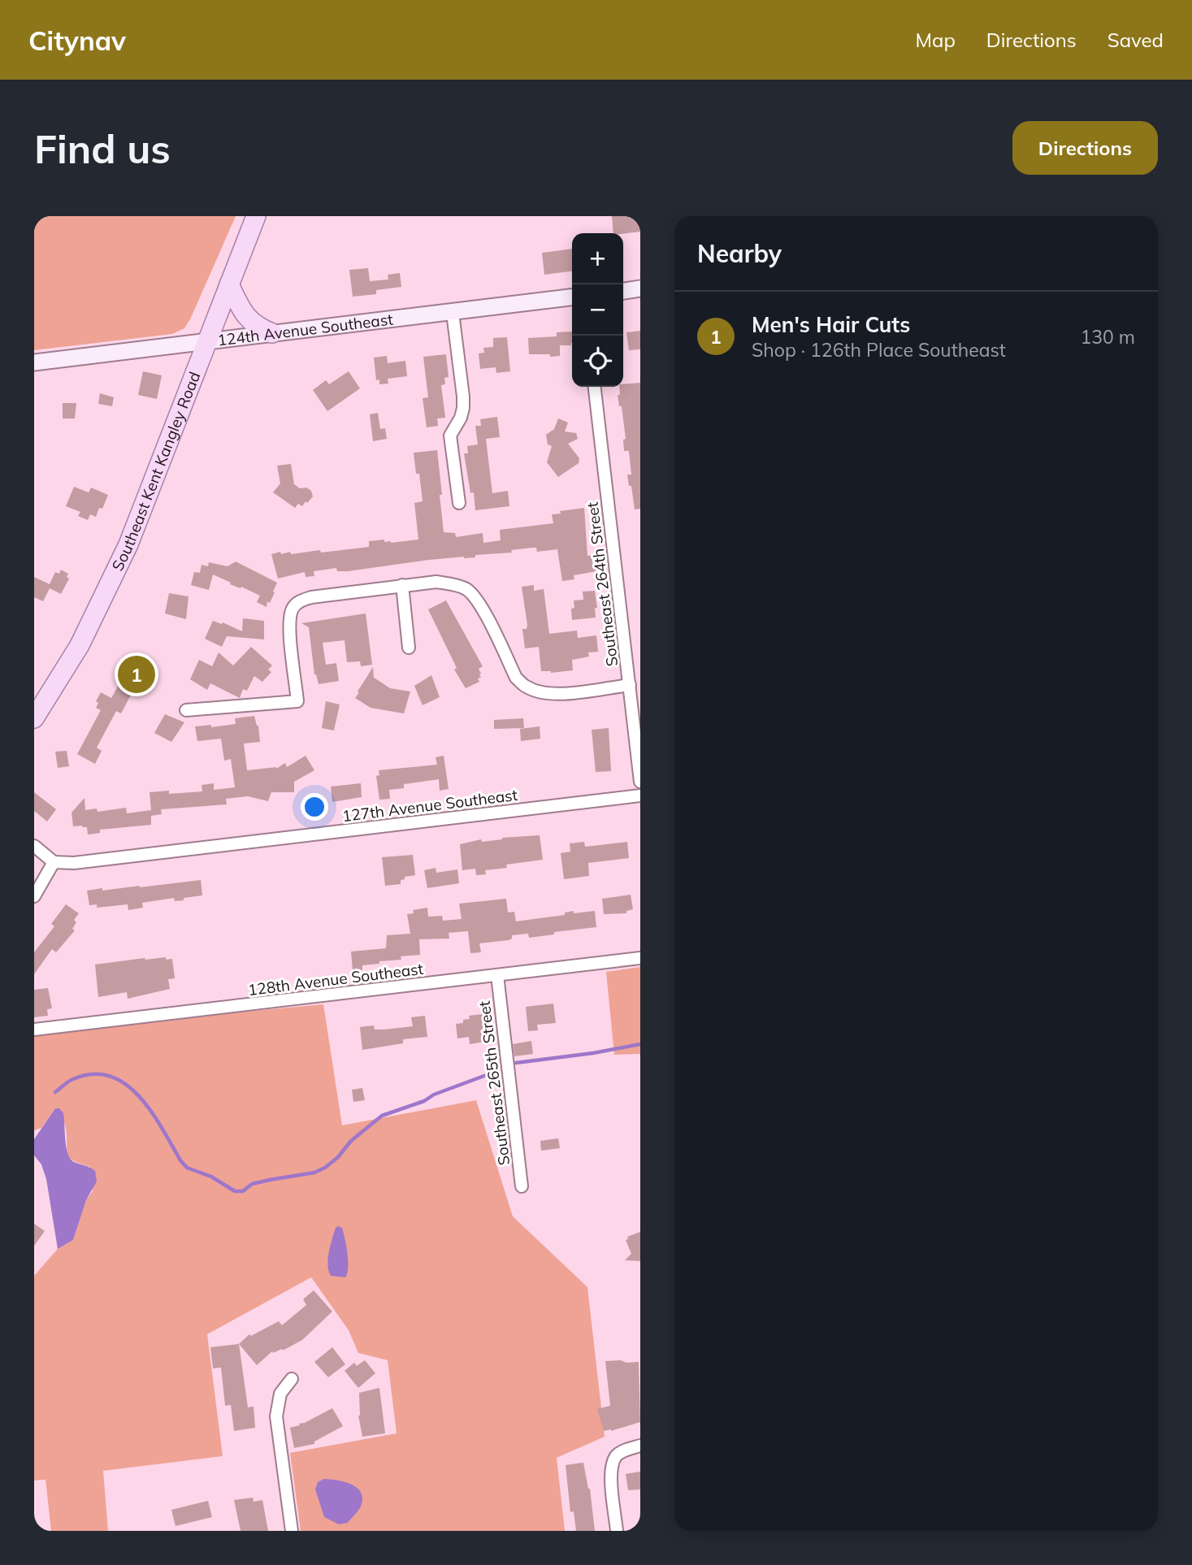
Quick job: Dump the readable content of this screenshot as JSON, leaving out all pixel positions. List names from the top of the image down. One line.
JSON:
{"streets":{"main road":["Southeast Kent Kangley Road"],"street":["124th Avenue Southeast","Southeast 264th Street","127th Avenue Southeast","128th Avenue Southeast","Southeast 265th Street"]},"crossings":[["124th Avenue Southeast","Southeast Kent Kangley Road"],["128th Avenue Southeast","Southeast 265th Street"]],"page":{"header":"Citynav","nav":["Map","Directions","Saved"],"buttons":"Directions","title":"Find us","heading":"Nearby","map_buttons":["+","−"],"list":[{"mark":"1","name":"Men's Hair Cuts","note":"Shop · 126th Place Southeast","value":"130 m"}],"pins":"1"}}
